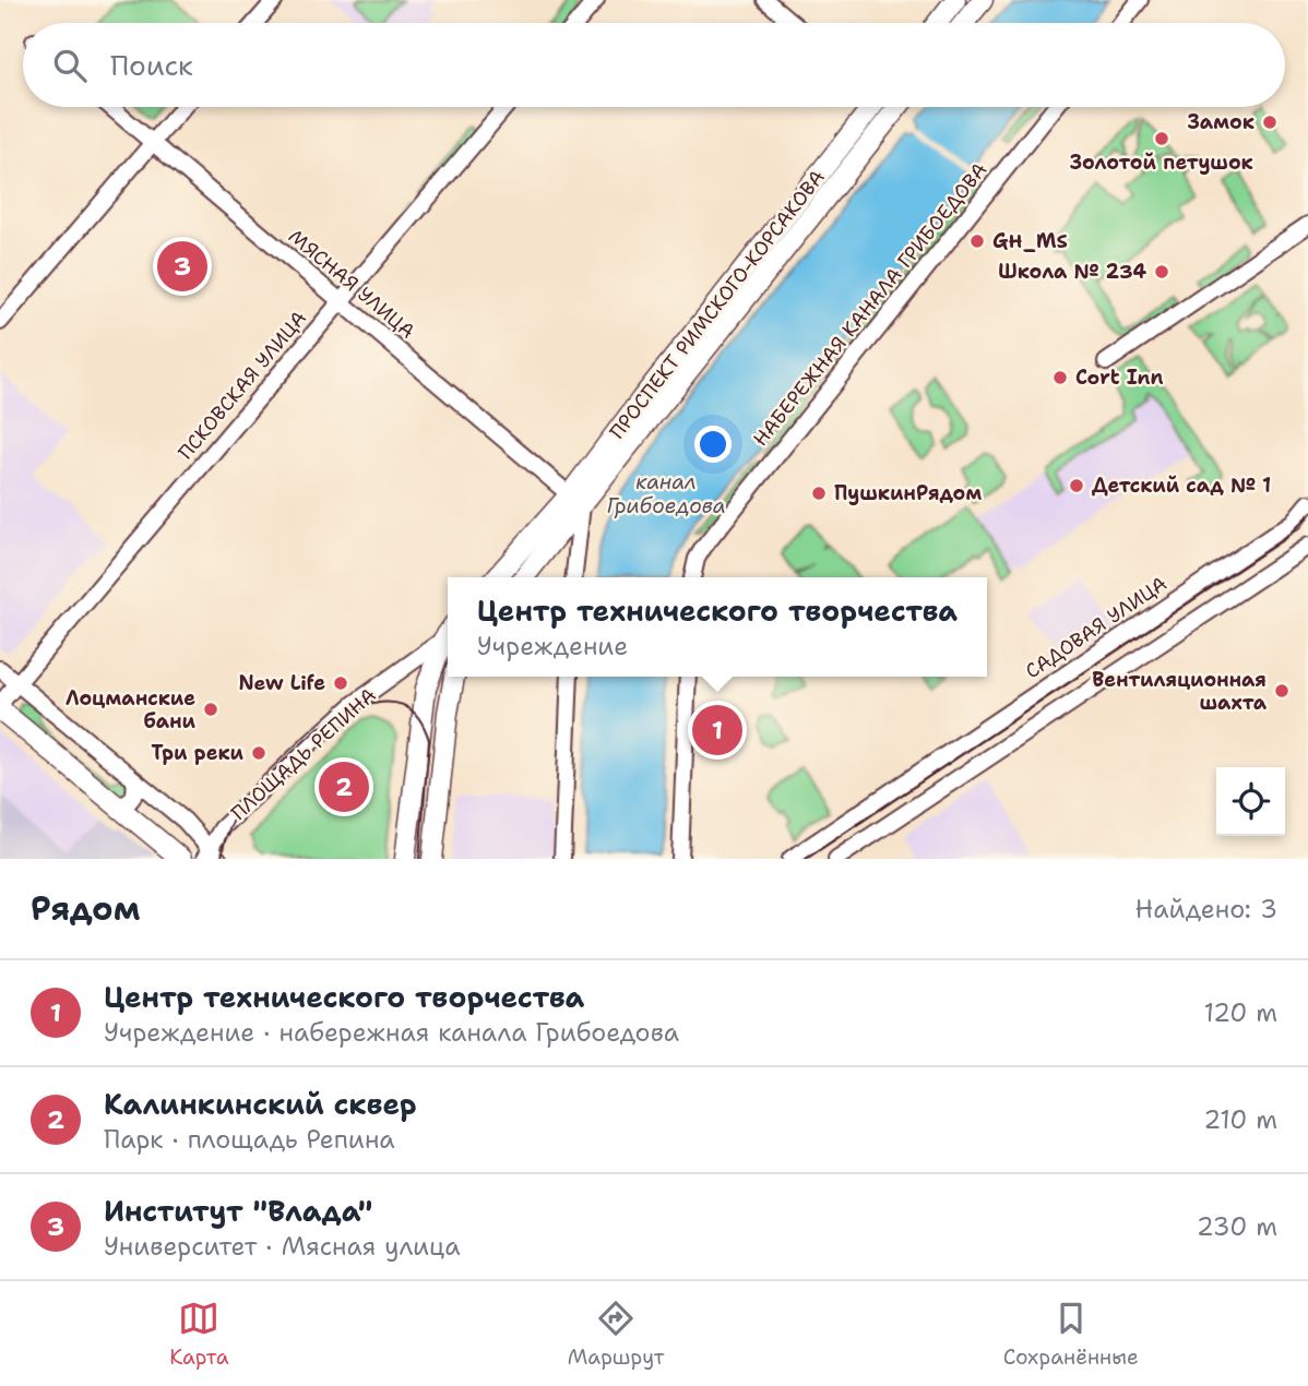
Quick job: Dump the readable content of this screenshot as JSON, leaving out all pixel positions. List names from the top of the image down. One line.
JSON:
{"streets":{"main road":["ПРОСПЕКТ РИМСКОГО-КОРСАКОВА","ПЛОЩАДЬ РЕПИНА"],"street":["МЯСНАЯ УЛИЦА","НАБЕРЕЖНАЯ КАНАЛА ГРИБОЕДОВА","ПСКОВСКАЯ УЛИЦА","САДОВАЯ УЛИЦА"]},"crossings":[["МЯСНАЯ УЛИЦА","ПРОСПЕКТ РИМСКОГО-КОРСАКОВА"],["МЯСНАЯ УЛИЦА","ПСКОВСКАЯ УЛИЦА"]],"water":["канал Грибоедова"],"places":["Замок","Золотой петушок","GH_MS","Школа № 234","Cort Inn","Детский сад № 1","ПушкинРядом","New Life","Вентиляционная шахта","Лоцманские бани","Три реки"],"page":{"search":"Поиск","pins":["3","1","2"],"popup":["Центр технического творчества","Учреждение"],"heading":["Рядом","Найдено: 3"],"list":[{"mark":"1","name":"Центр технического творчества","note":"Учреждение · набережная канала Грибоедова","value":"120 m"},{"mark":"2","name":"Калинкинский сквер","note":"Парк · площадь Репина","value":"210 m"},{"mark":"3","name":"Институт \"Влада\"","note":"Университет · Мясная улица","value":"230 m"}],"nav":["Карта","Маршрут","Сохранённые"]}}
